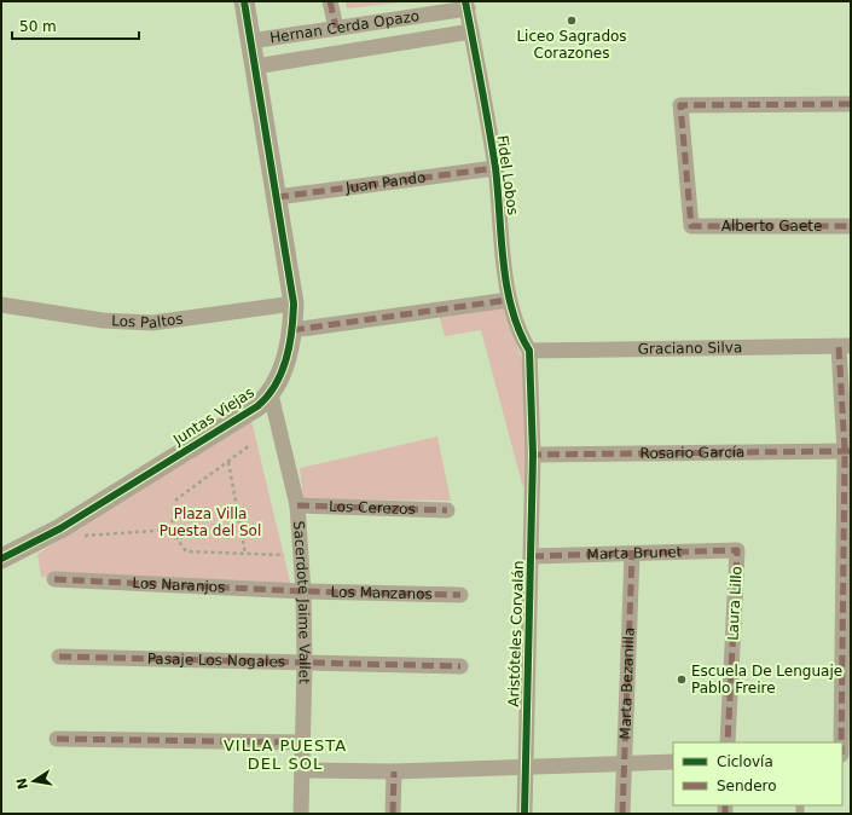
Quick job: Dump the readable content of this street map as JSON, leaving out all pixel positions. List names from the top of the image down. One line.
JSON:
{"streets":{"street":["Hernan Cerda Opazo","Fidel Lobos","Juan Pando","Alberto Gaete","Los Paltos","Graciano Silva","Juntas Viejas","Rosario García","Los Cerezos","Marta Brunet","Los Naranjos","Los Manzanos","Sacerdote Jaime Vallet","Laura Lillo","Aristóteles Corvalán","Pasaje Los Nogales","Marta Bezanilla"]},"crossings":[["Hernan Cerda Opazo","Fidel Lobos"],["Hernan Cerda Opazo","Juntas Viejas"],["Fidel Lobos","Juan Pando"],["Fidel Lobos","Graciano Silva"],["Fidel Lobos","Aristóteles Corvalán"],["Juan Pando","Juntas Viejas"],["Los Paltos","Juntas Viejas"],["Graciano Silva","Aristóteles Corvalán"],["Juntas Viejas","Sacerdote Jaime Vallet"],["Rosario García","Aristóteles Corvalán"],["Los Cerezos","Sacerdote Jaime Vallet"],["Marta Brunet","Laura Lillo"],["Marta Brunet","Aristóteles Corvalán"],["Marta Brunet","Marta Bezanilla"],["Los Naranjos","Los Manzanos"],["Los Naranjos","Sacerdote Jaime Vallet"],["Los Manzanos","Sacerdote Jaime Vallet"],["Sacerdote Jaime Vallet","Pasaje Los Nogales"]],"districts":["VILLA PUESTA DEL SOL"],"parks":["Plaza Villa Puesta del Sol"],"places":["Liceo Sagrados Corazones","Escuela De Lenguaje Pablo Freire"],"legend":["Ciclovía","Sendero"],"scale_bar":"50 m","north":"left"}
